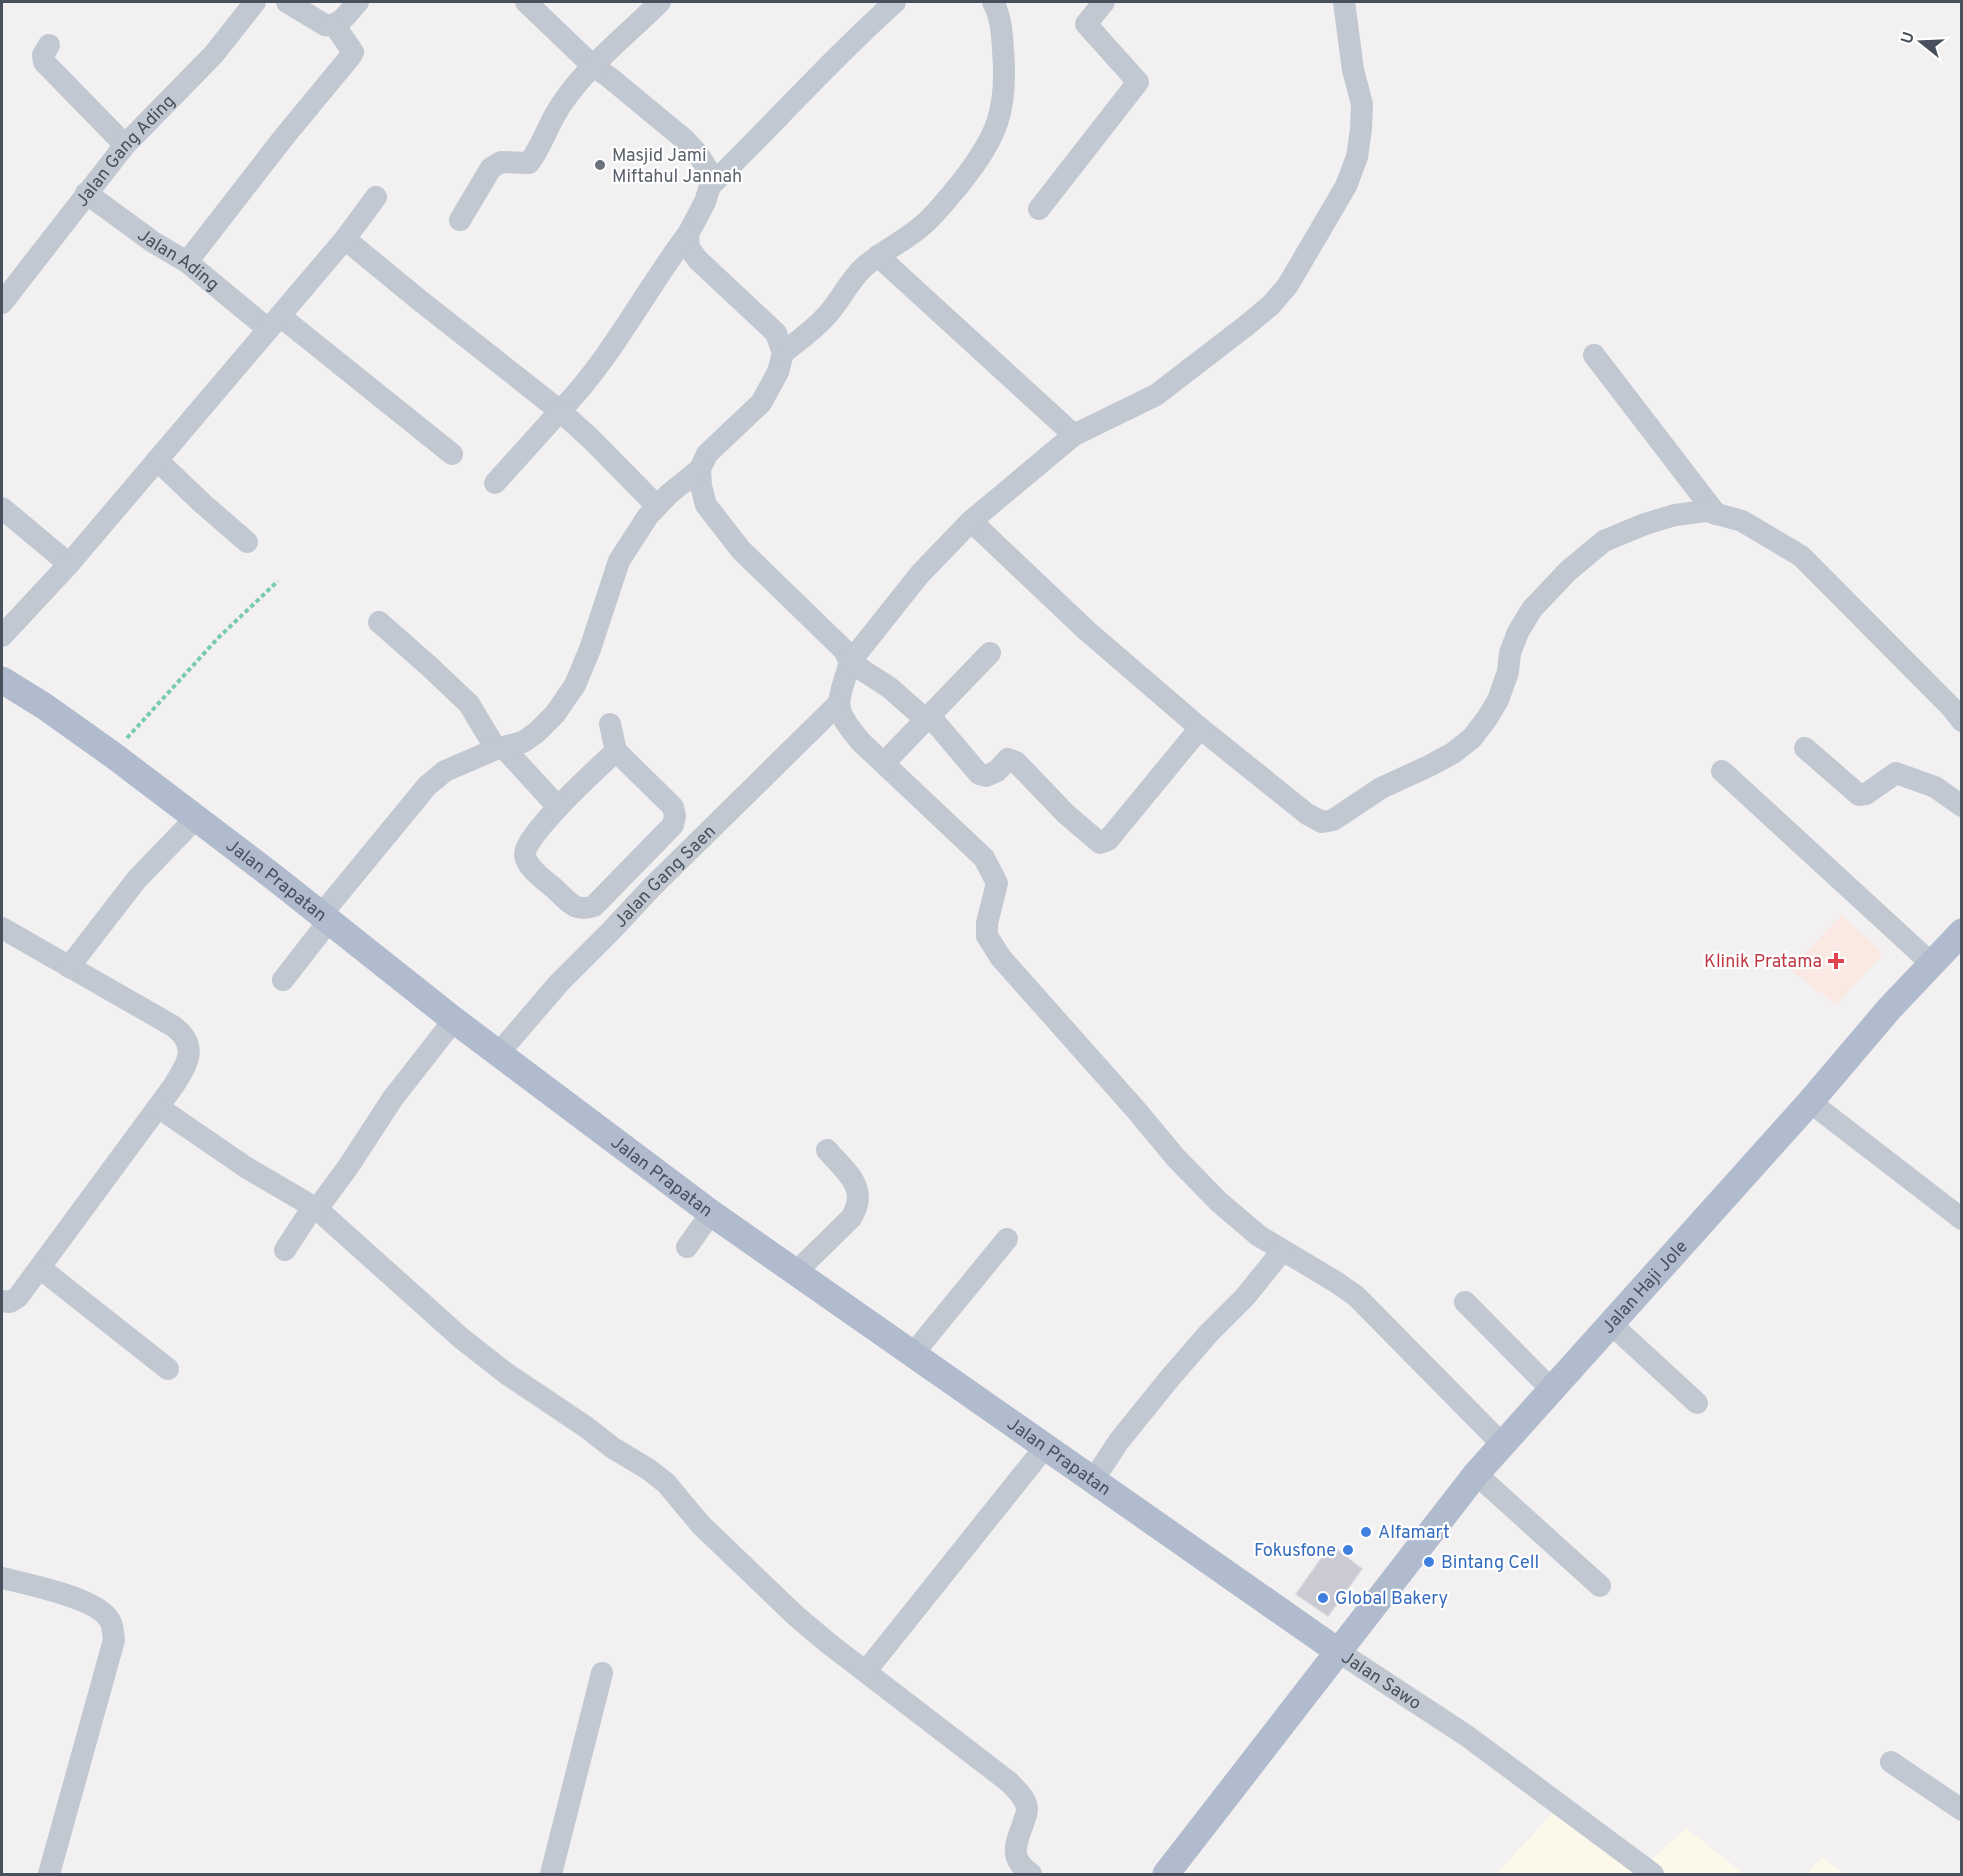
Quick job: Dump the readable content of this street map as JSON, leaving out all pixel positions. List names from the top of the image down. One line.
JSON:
{"streets":{"main road":["Jalan Prapatan","Jalan Haji Jole","Jalan Sawo"],"street":["Jalan Gang Ading","Jalan Ading","Jalan Gang Saen"]},"crossings":[["Jalan Gang Ading","Jalan Ading"],["Jalan Gang Saen","Jalan Prapatan"],["Jalan Prapatan","Jalan Haji Jole"],["Jalan Prapatan","Jalan Sawo"],["Jalan Haji Jole","Jalan Sawo"]],"places":{"other":["Masjid Jami Miftahul Jannah","Alfamart","Fokusfone","Bintang Cell","Global Bakery"],"health":["Klinik Pratama"]},"north":"left"}
